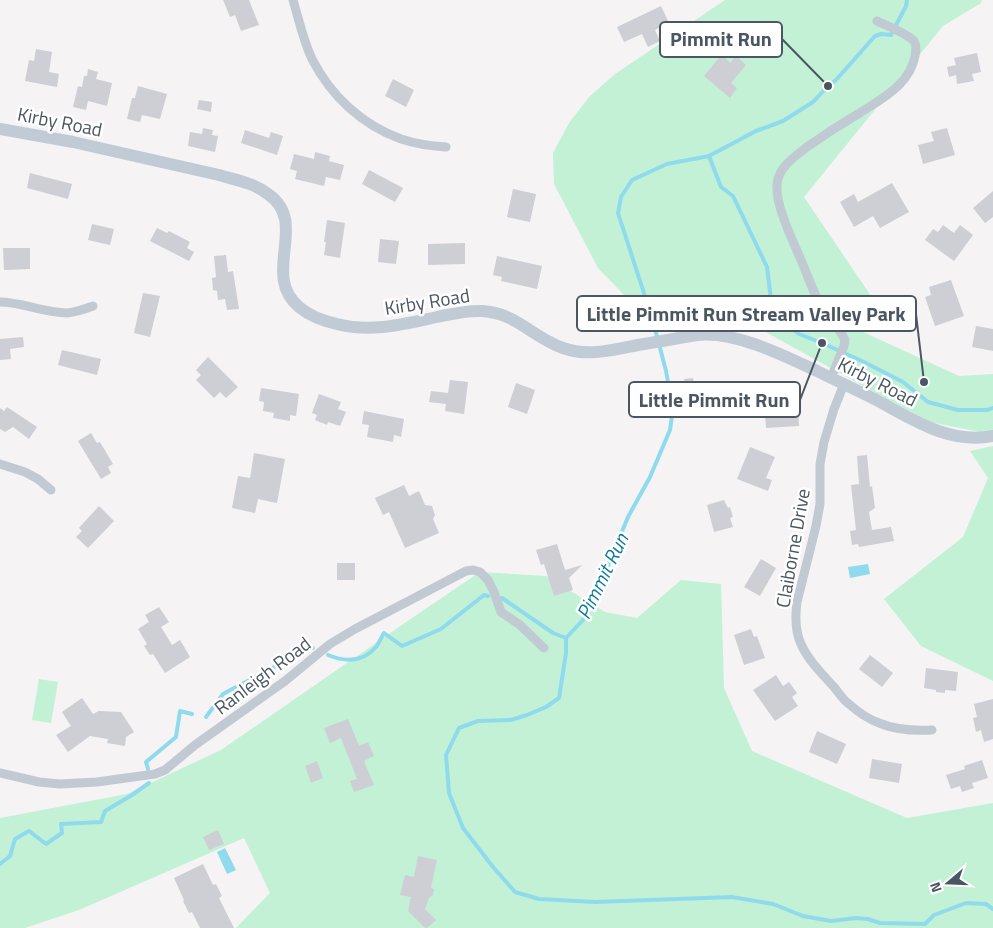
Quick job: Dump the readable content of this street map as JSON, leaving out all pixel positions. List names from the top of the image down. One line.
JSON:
{"streets":{"main road":["Kirby Road"],"street":["Claiborne Drive","Ranleigh Road"]},"crossings":[["Kirby Road","Claiborne Drive"]],"water":["Pimmit Run"],"places":["Pimmit Run","Little Pimmit Run","Little Pimmit Run Stream Valley Park"],"north":"left"}
